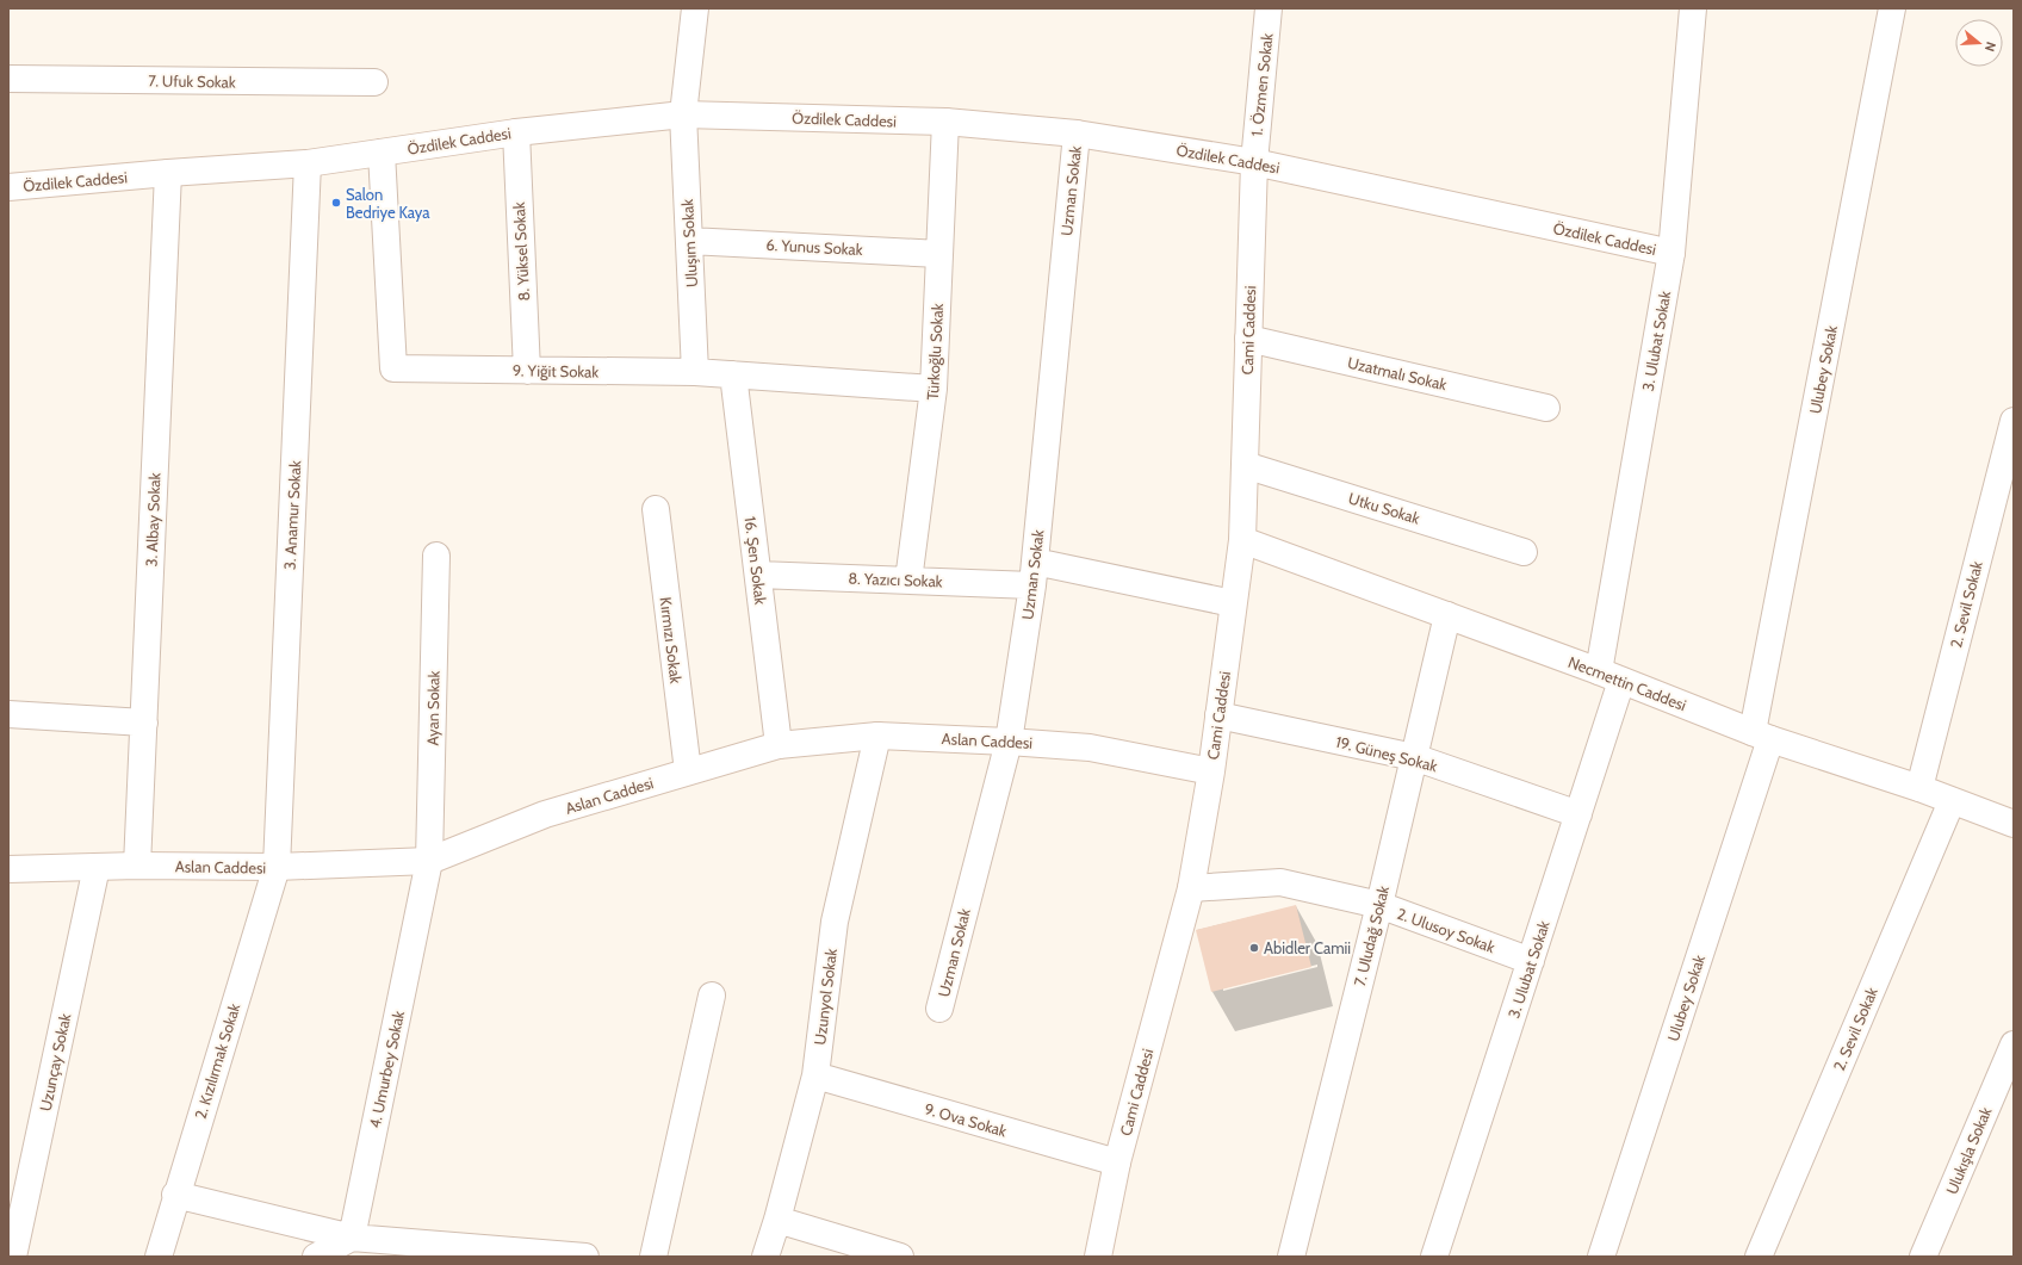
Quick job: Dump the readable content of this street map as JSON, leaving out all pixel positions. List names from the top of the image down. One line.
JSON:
{"streets":{"street":["7. Ufuk Sokak","1. Özmen Sokak","Özdilek Caddesi","Uzman Sokak","Uluşım Sokak","6. Yunus Sokak","8. Yüksel Sokak","Cami Caddesi","3. Ulubat Sokak","Türkoğlu Sokak","Ulubey Sokak","9. Yiğit Sokak","Uzatmalı Sokak","Utku Sokak","3. Anamur Sokak","3. Albay Sokak","16. Şen Sokak","8. Yazıcı Sokak","2. Sevil Sokak","Kırmızı Sokak","Necmettin Caddesi","Ayan Sokak","Aslan Caddesi","19. Güneş Sokak","2. Ulusoy Sokak","7. Uludağ Sokak","Uzunyol Sokak","2. Kızılırmak Sokak","Uzunçay Sokak","4. Umurbey Sokak","9. Ova Sokak","Ulukışla Sokak"]},"crossings":[["1. Özmen Sokak","Özdilek Caddesi"],["1. Özmen Sokak","Cami Caddesi"],["Özdilek Caddesi","Uzman Sokak"],["Özdilek Caddesi","Uluşım Sokak"],["Özdilek Caddesi","8. Yüksel Sokak"],["Özdilek Caddesi","Cami Caddesi"],["Özdilek Caddesi","3. Ulubat Sokak"],["Özdilek Caddesi","Türkoğlu Sokak"],["Özdilek Caddesi","9. Yiğit Sokak"],["Özdilek Caddesi","3. Anamur Sokak"],["Özdilek Caddesi","3. Albay Sokak"],["Uzman Sokak","8. Yazıcı Sokak"],["Uzman Sokak","Aslan Caddesi"],["Uluşım Sokak","6. Yunus Sokak"],["Uluşım Sokak","9. Yiğit Sokak"],["6. Yunus Sokak","Türkoğlu Sokak"],["8. Yüksel Sokak","9. Yiğit Sokak"],["Cami Caddesi","Uzatmalı Sokak"],["Cami Caddesi","Utku Sokak"],["Cami Caddesi","8. Yazıcı Sokak"],["Cami Caddesi","Necmettin Caddesi"],["Cami Caddesi","Aslan Caddesi"],["Cami Caddesi","19. Güneş Sokak"],["Cami Caddesi","2. Ulusoy Sokak"],["Cami Caddesi","9. Ova Sokak"],["3. Ulubat Sokak","Necmettin Caddesi"],["3. Ulubat Sokak","19. Güneş Sokak"],["3. Ulubat Sokak","2. Ulusoy Sokak"],["Türkoğlu Sokak","9. Yiğit Sokak"],["Türkoğlu Sokak","8. Yazıcı Sokak"],["Ulubey Sokak","Necmettin Caddesi"],["9. Yiğit Sokak","16. Şen Sokak"],["3. Anamur Sokak","Aslan Caddesi"],["3. Anamur Sokak","2. Kızılırmak Sokak"],["3. Albay Sokak","Aslan Caddesi"],["16. Şen Sokak","8. Yazıcı Sokak"],["16. Şen Sokak","Aslan Caddesi"],["2. Sevil Sokak","Necmettin Caddesi"],["Kırmızı Sokak","Aslan Caddesi"],["Necmettin Caddesi","7. Uludağ Sokak"],["Ayan Sokak","Aslan Caddesi"],["Ayan Sokak","4. Umurbey Sokak"],["Aslan Caddesi","Uzunyol Sokak"],["Aslan Caddesi","2. Kızılırmak Sokak"],["Aslan Caddesi","Uzunçay Sokak"],["Aslan Caddesi","4. Umurbey Sokak"],["19. Güneş Sokak","7. Uludağ Sokak"],["2. Ulusoy Sokak","7. Uludağ Sokak"],["Uzunyol Sokak","9. Ova Sokak"]],"places":["Salon Bedriye Kaya","Abidler Camii"],"north":"right"}
